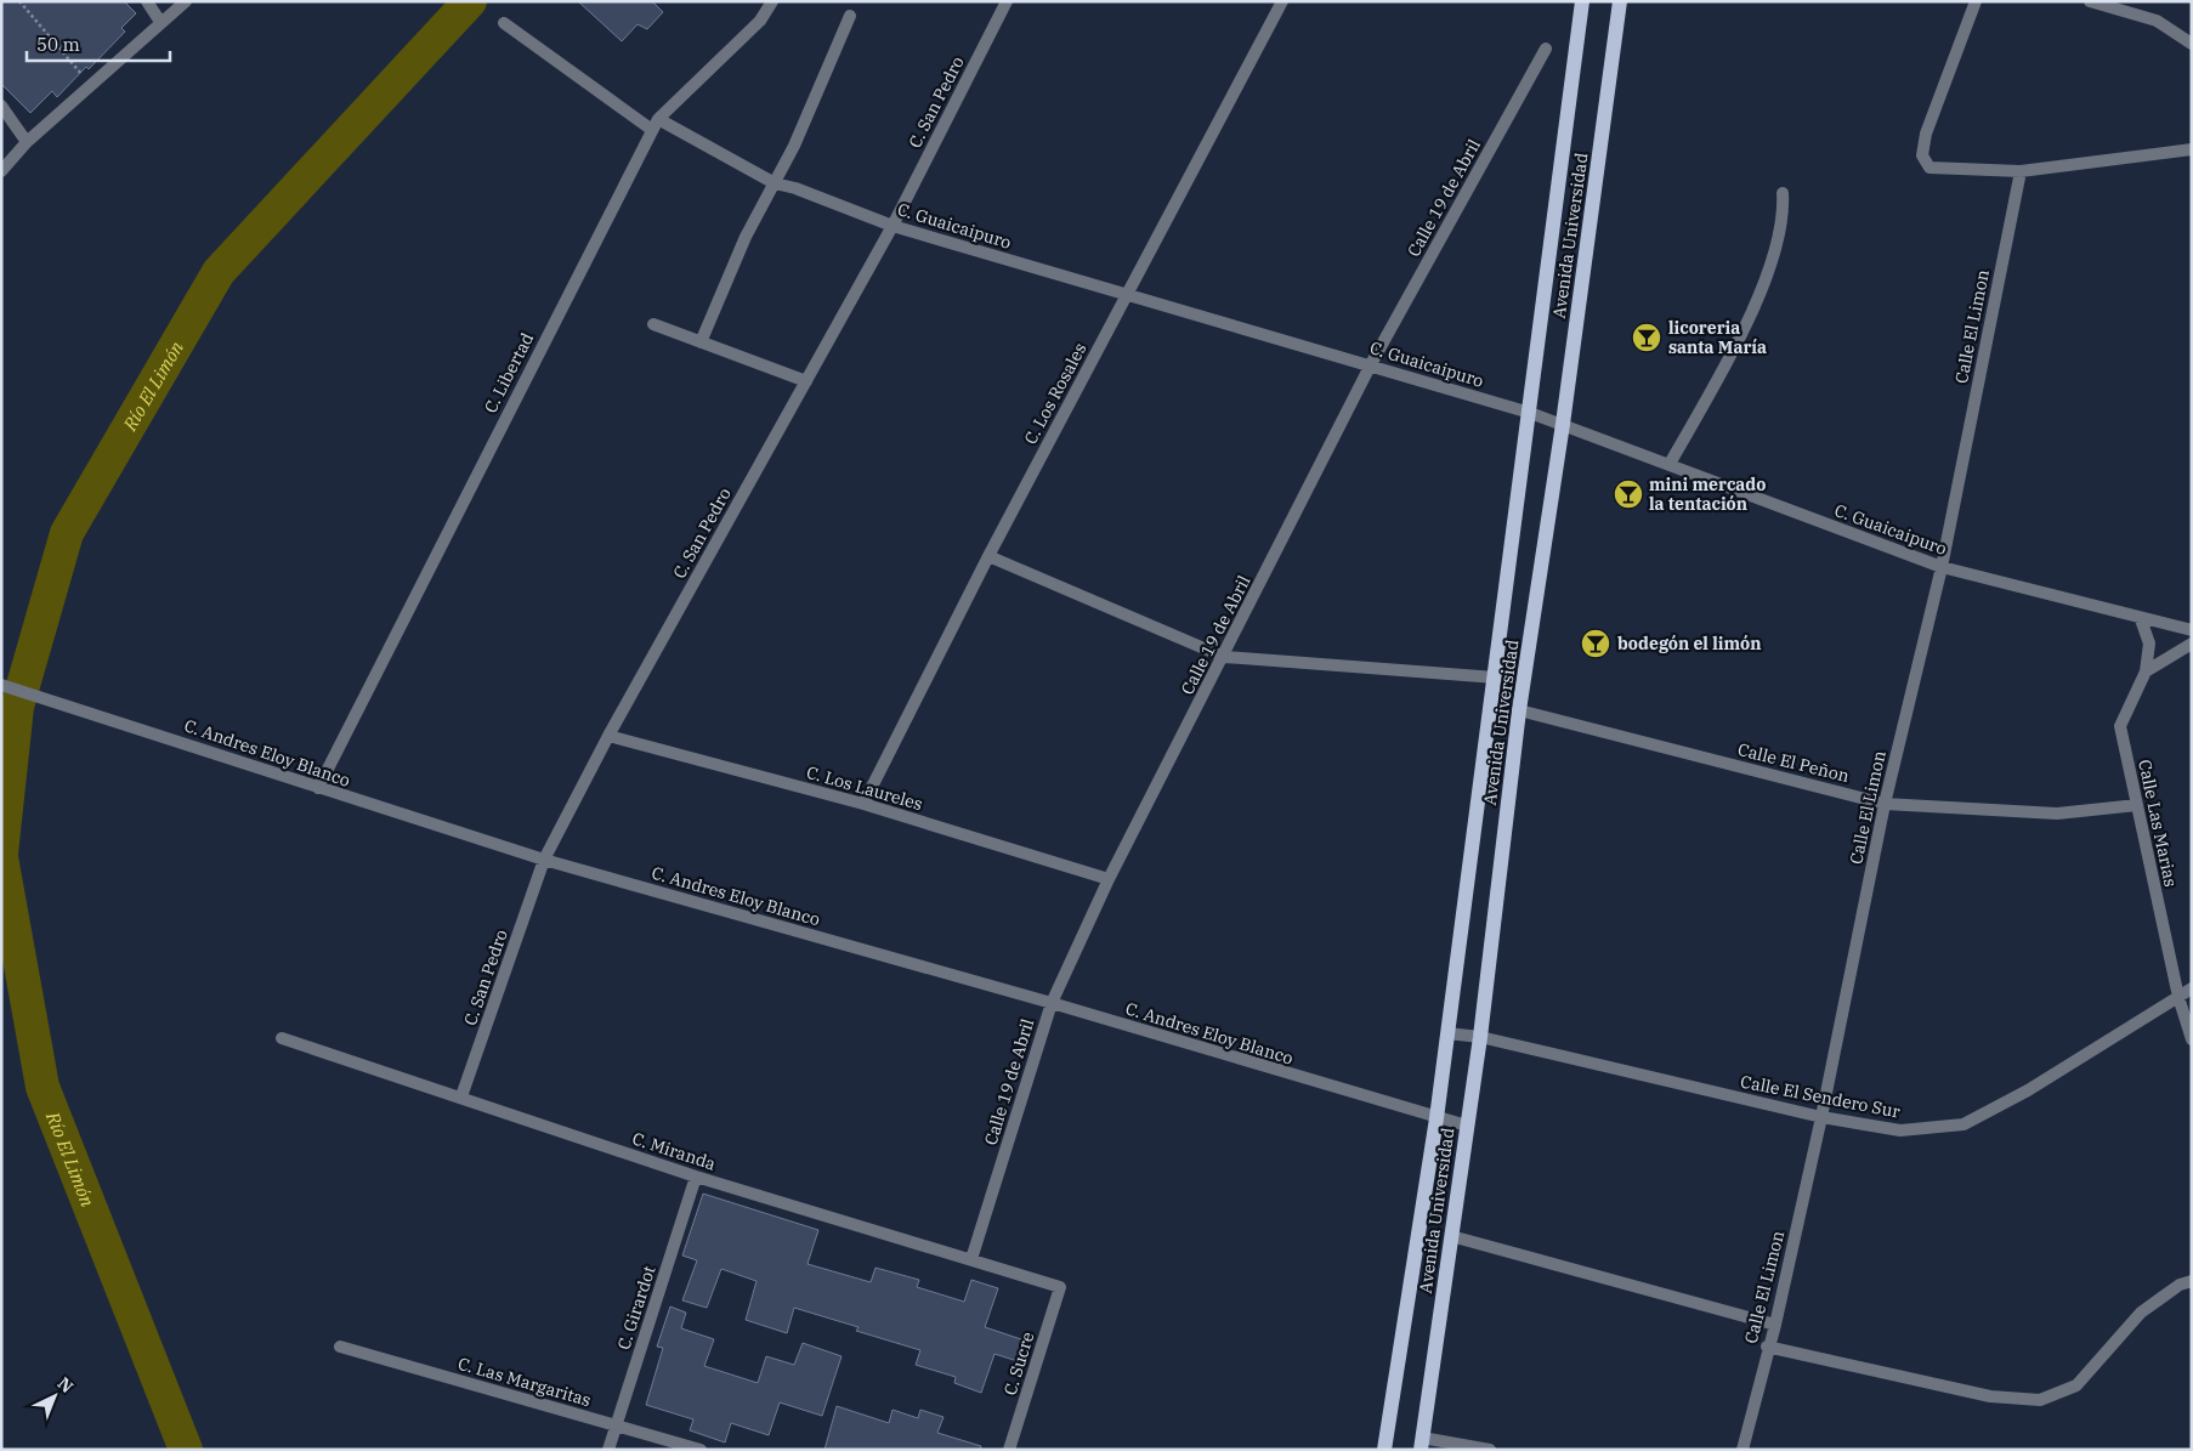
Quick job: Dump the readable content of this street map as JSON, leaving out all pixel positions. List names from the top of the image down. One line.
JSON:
{"streets":{"main road":["Avenida Universidad"],"street":["C. San Pedro","Calle 19 de Abril","C. Guaicaipuro","Calle El Limon","C. Libertad","C. Los Rosales","C. Andres Eloy Blanco","Calle El Peñon","C. Los Laureles","Calle Las Marias","Calle El Sendero Sur","C. Miranda","C. Girardot","C. Sucre","C. Las Margaritas"]},"crossings":[["C. San Pedro","C. Guaicaipuro"],["C. San Pedro","C. Andres Eloy Blanco"],["C. San Pedro","C. Los Laureles"],["C. San Pedro","C. Miranda"],["Calle 19 de Abril","C. Guaicaipuro"],["Calle 19 de Abril","C. Andres Eloy Blanco"],["Calle 19 de Abril","C. Los Laureles"],["Calle 19 de Abril","C. Miranda"],["C. Guaicaipuro","Avenida Universidad"],["C. Guaicaipuro","Calle El Limon"],["C. Guaicaipuro","C. Libertad"],["C. Guaicaipuro","C. Los Rosales"],["Avenida Universidad","C. Andres Eloy Blanco"],["Avenida Universidad","Calle El Peñon"],["Avenida Universidad","Calle El Sendero Sur"],["Calle El Limon","Calle El Peñon"],["Calle El Limon","Calle El Sendero Sur"],["C. Libertad","C. Andres Eloy Blanco"],["C. Los Rosales","C. Los Laureles"],["Calle El Peñon","Calle Las Marias"],["Calle Las Marias","Calle El Sendero Sur"],["C. Miranda","C. Girardot"],["C. Miranda","C. Sucre"],["C. Girardot","C. Las Margaritas"]],"water":["Río El Limón"],"places":{"bar":["licoreria santa María","mini mercado la tentación","bodegón el limón"]},"scale_bar":"50 m","north":"top right"}
